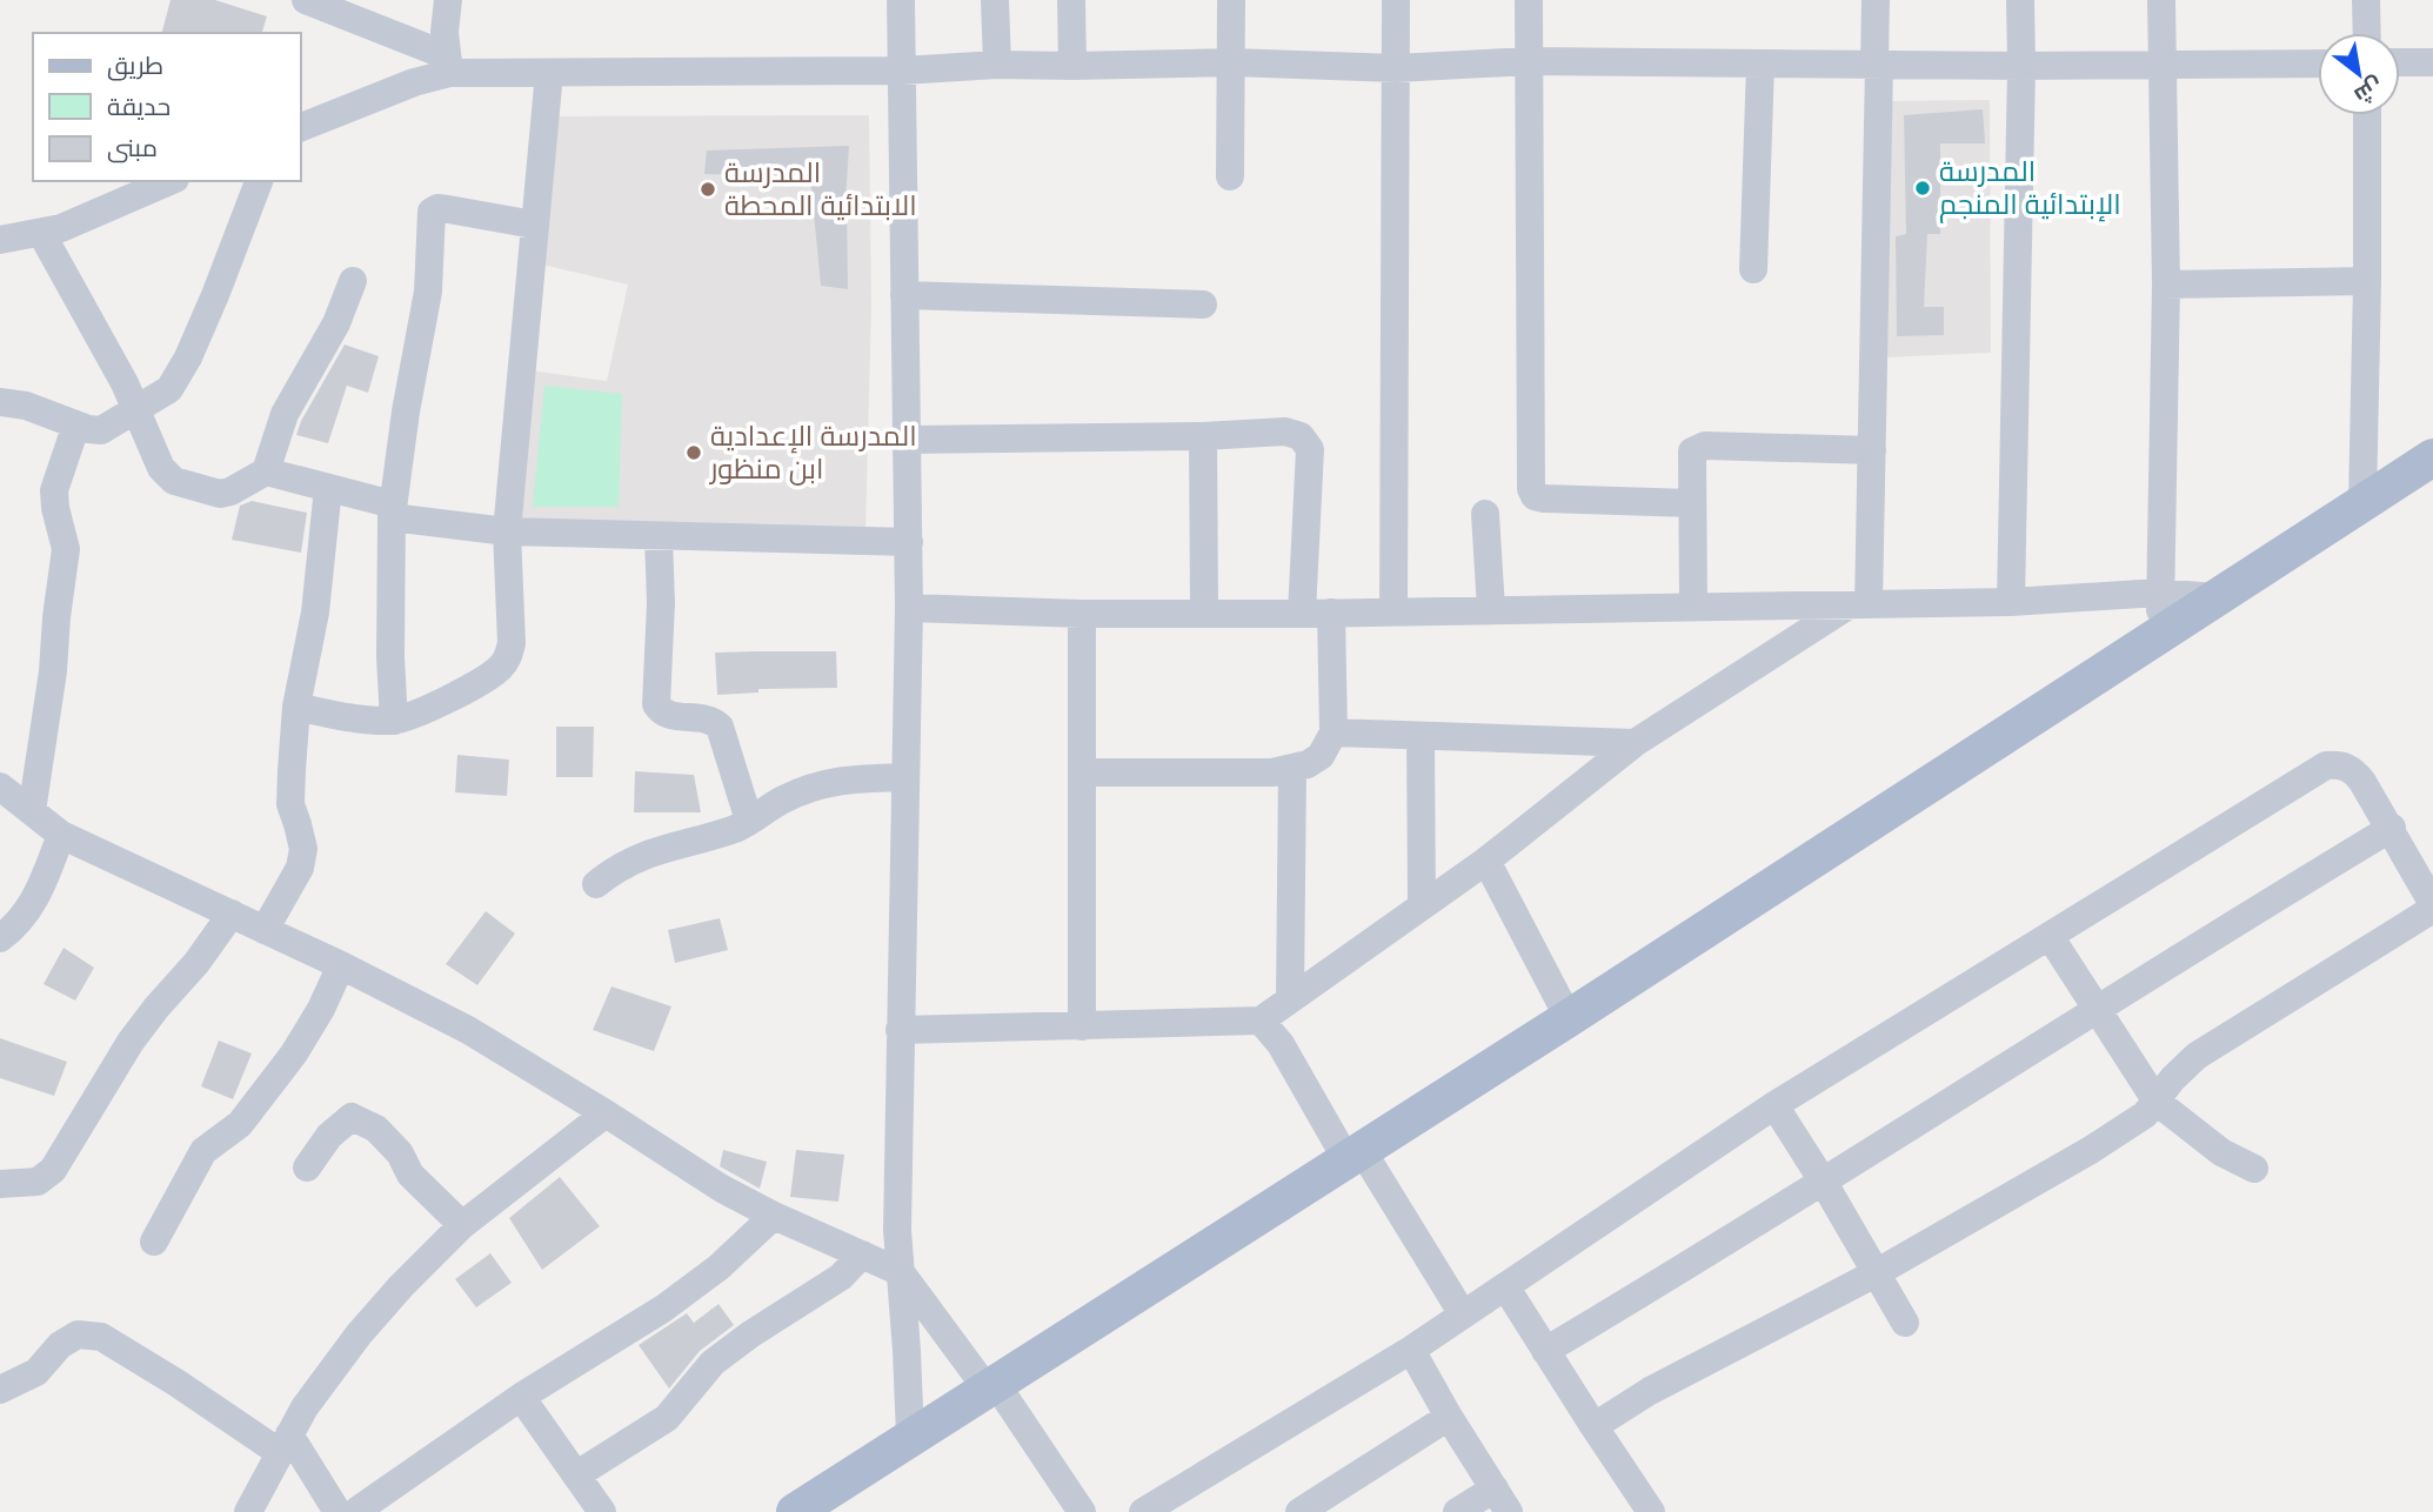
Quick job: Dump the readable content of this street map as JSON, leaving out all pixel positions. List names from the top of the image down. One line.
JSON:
{"places":["المدرسة الإبتدائية المنجم","المدرسة الابتدائية المحطة","المدرسة الإعدادية ابن منظور"],"legend":["طريق","حديقة","مبنى"],"north":"bottom right"}
